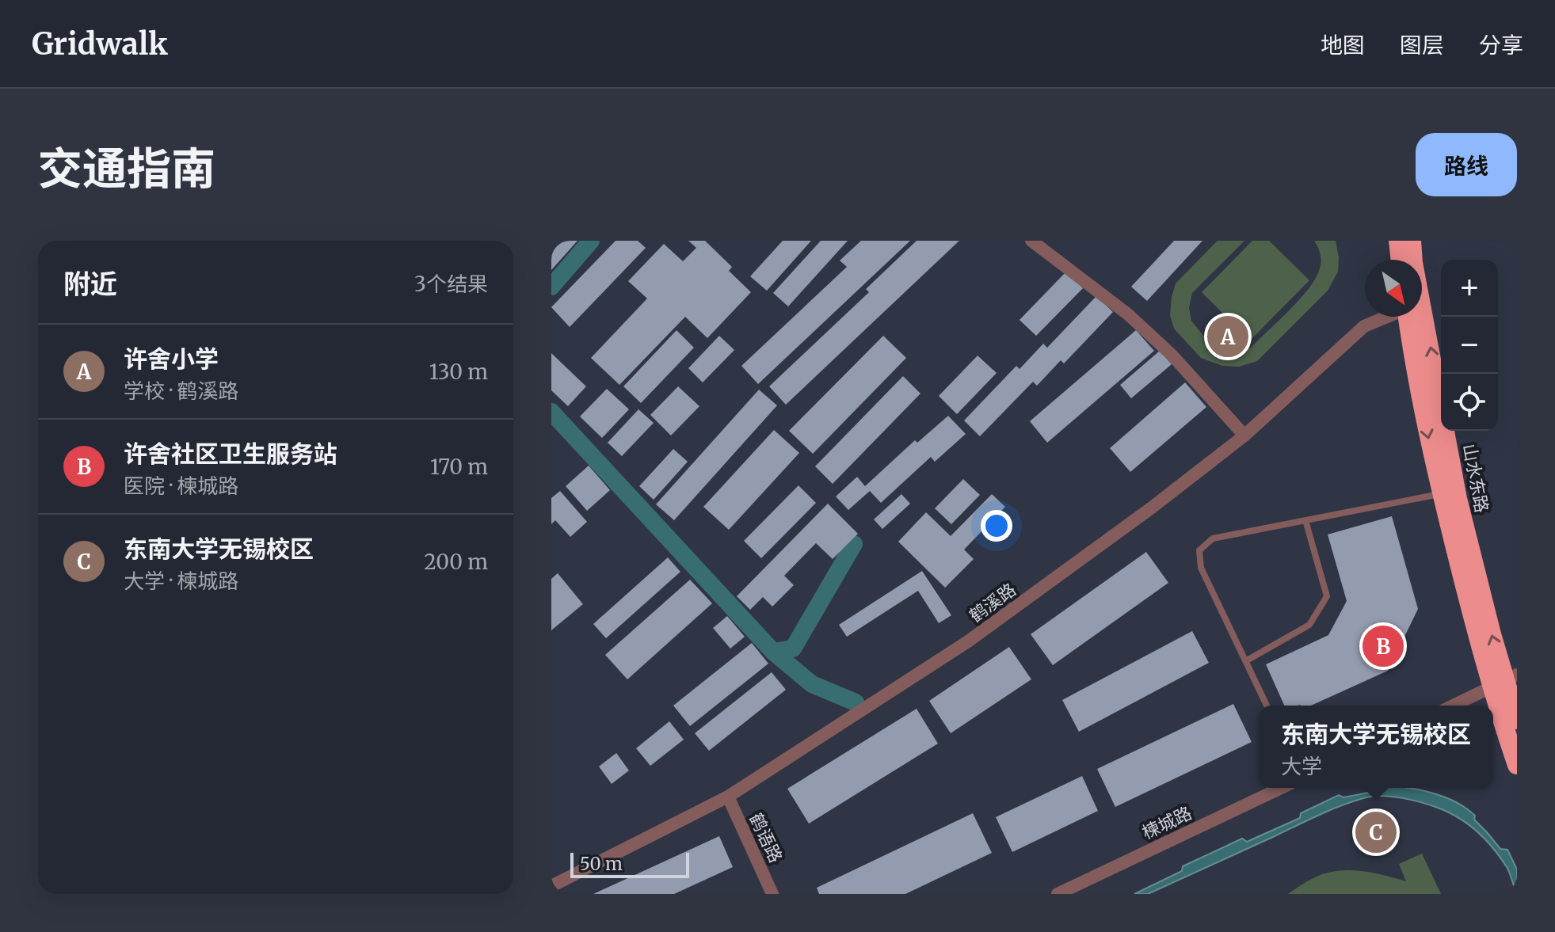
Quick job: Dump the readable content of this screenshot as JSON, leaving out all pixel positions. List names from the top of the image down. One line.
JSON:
{"streets":{"highway":["山水东路"],"street":["鹤溪路","楝城路","鹤语路"]},"crossings":[["鹤溪路","鹤语路"]],"scale_bar":"50 m","north":"bottom right","page":{"header":"Gridwalk","nav":["地图","图层","分享"],"title":"交通指南","buttons":"路线","heading":["附近","3个结果"],"map_buttons":["+","−"],"pins":["A","B","C"],"list":[{"mark":"A","name":"许舍小学","note":"学校 · 鹤溪路","value":"130 m"},{"mark":"B","name":"许舍社区卫生服务站","note":"医院 · 楝城路","value":"170 m"},{"mark":"C","name":"东南大学无锡校区","note":"大学 · 楝城路","value":"200 m"}],"popup":["东南大学无锡校区","大学"],"scale":"50 m"}}
